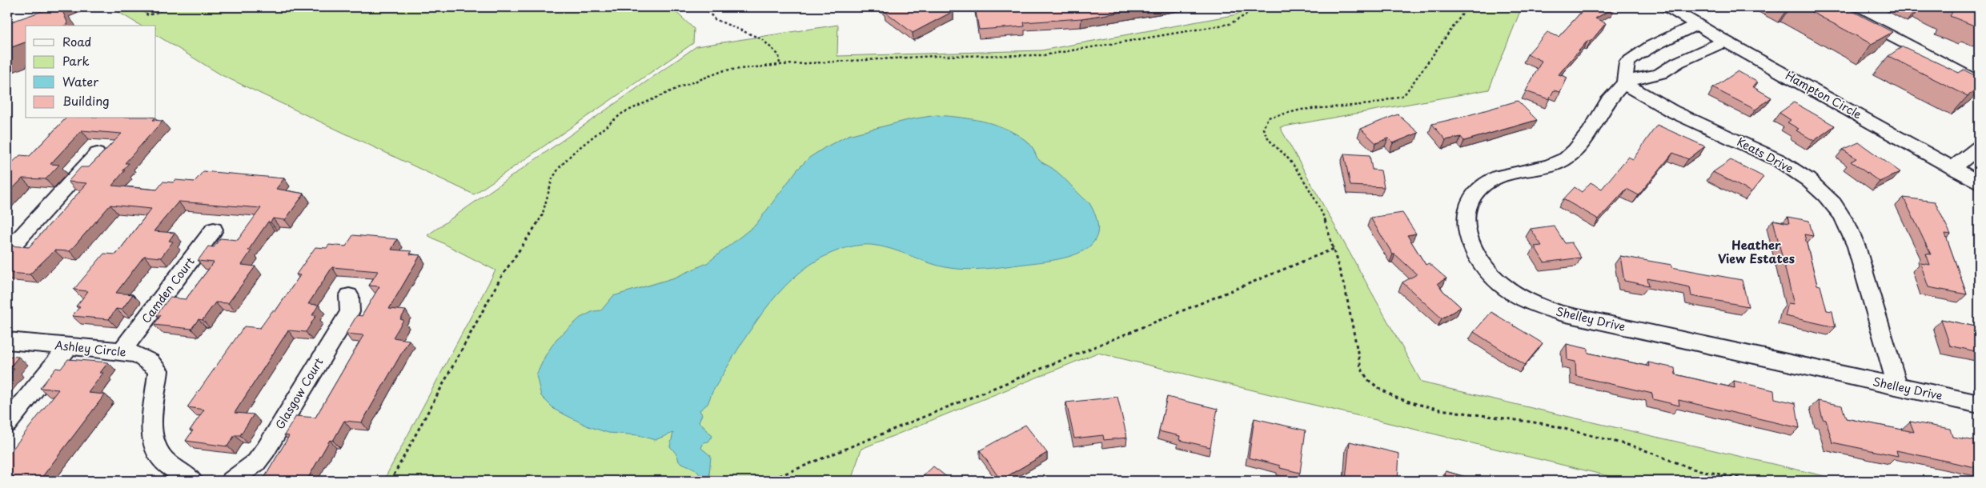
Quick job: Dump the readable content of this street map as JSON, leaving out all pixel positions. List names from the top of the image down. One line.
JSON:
{"streets":{"street":["Hampton Circle","Keats Drive","Camden Court","Shelley Drive","Ashley Circle","Glasgow Court"]},"crossings":[["Keats Drive","Shelley Drive"],["Camden Court","Ashley Circle"]],"districts":["Heather View Estates"],"legend":["Road","Park","Water","Building"]}
